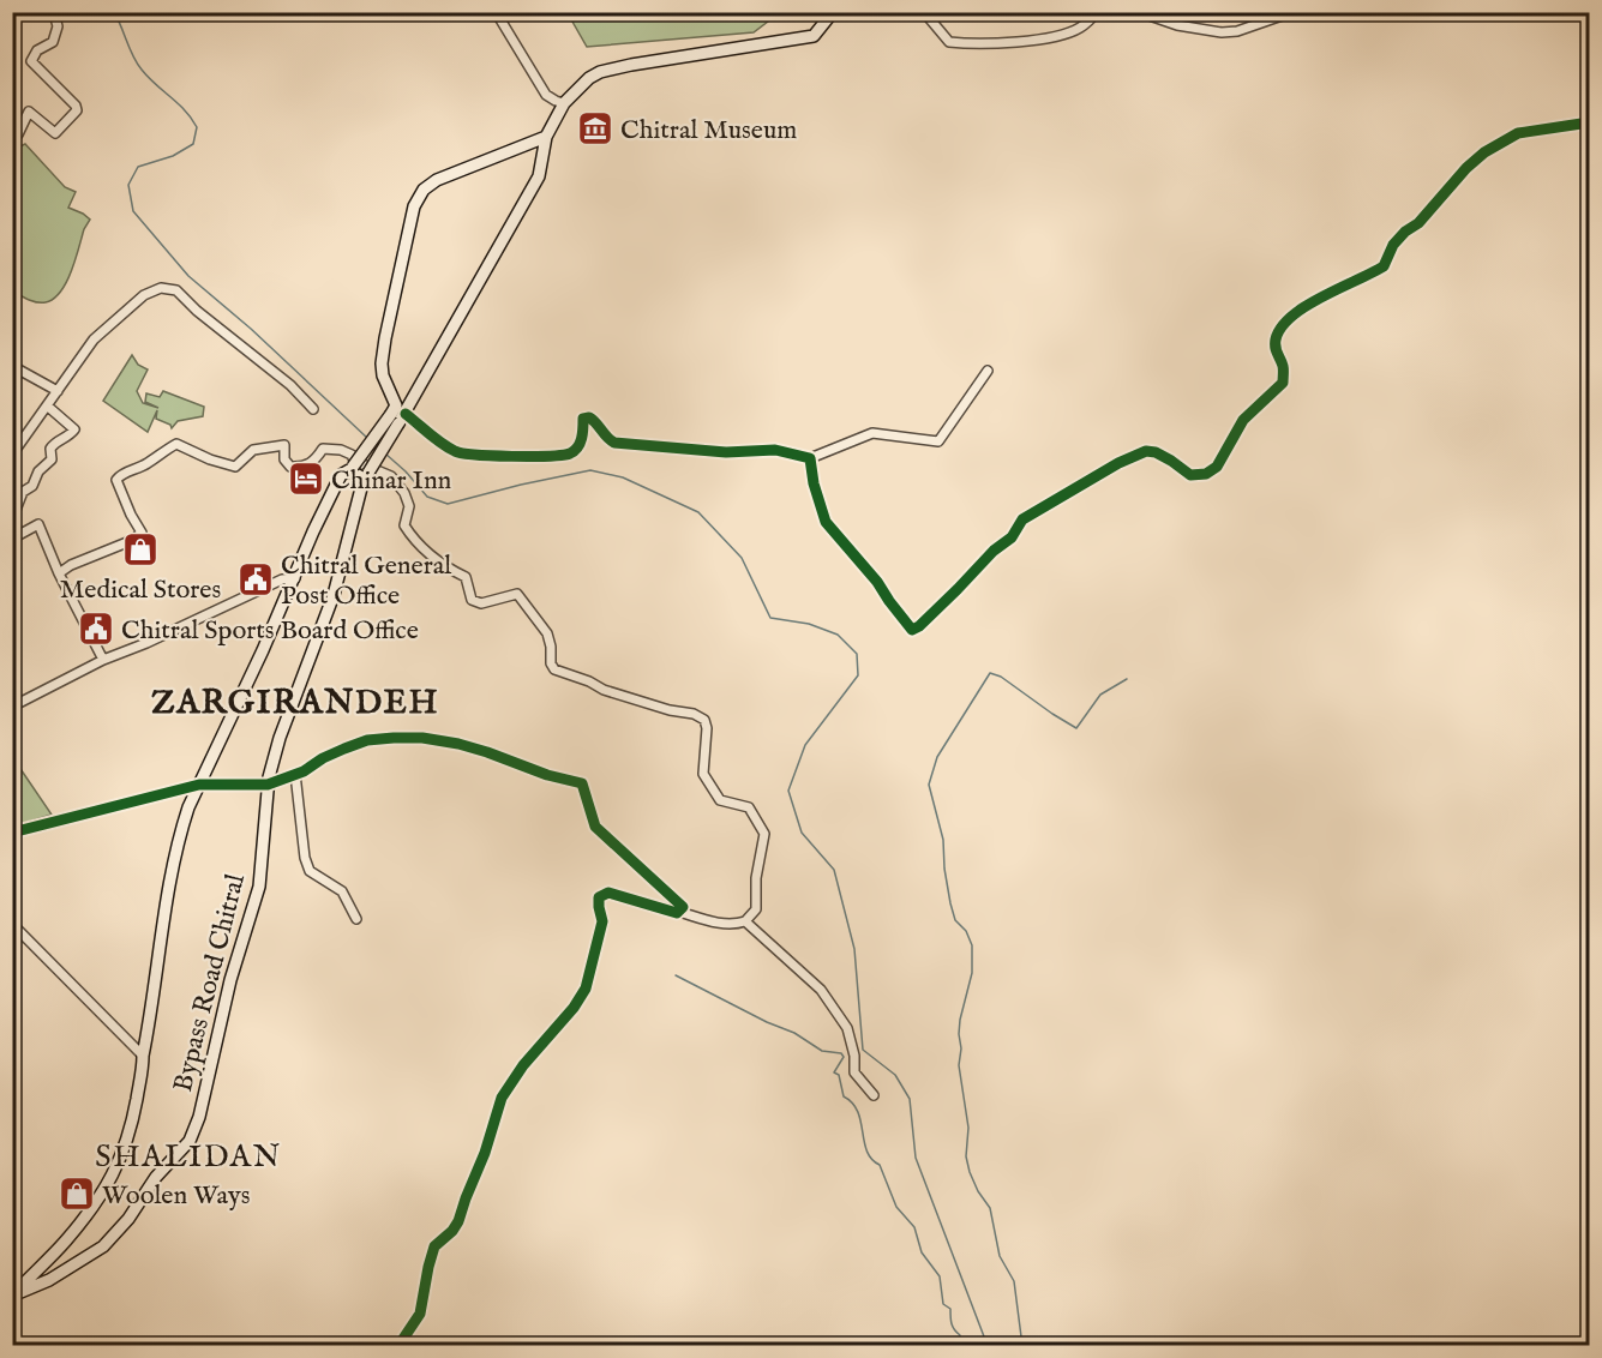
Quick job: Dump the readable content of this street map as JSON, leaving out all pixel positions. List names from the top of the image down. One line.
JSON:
{"streets":{"street":["Bypass Road Chitral"]},"districts":["ZARGIRANDEH","SHALIDAN"],"places":{"museum":["Chitral Museum"],"hotel":["Chinar Inn"],"shop":["Medical Stores","Woolen Ways"],"public building":["Chitral General Post Office","Chitral Sports Board Office"]}}
